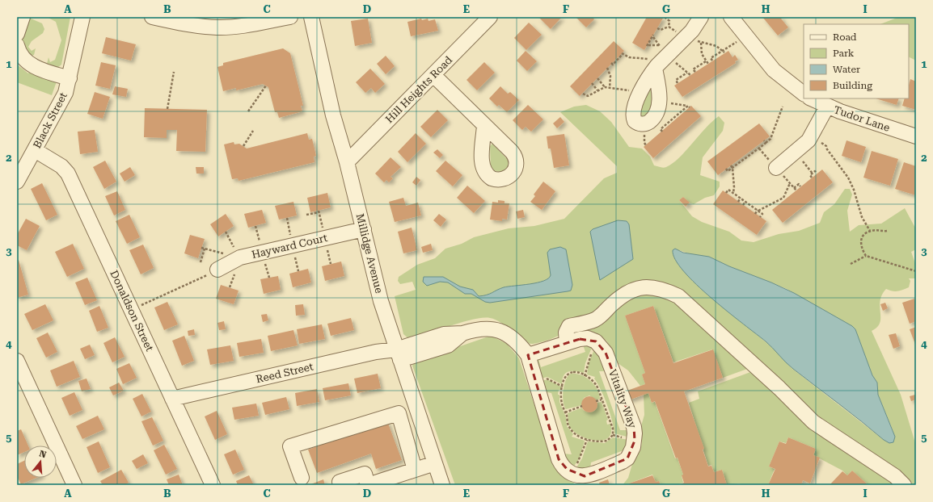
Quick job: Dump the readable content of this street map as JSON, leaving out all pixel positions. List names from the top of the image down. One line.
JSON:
{"streets":{"street":["Hill Heights Road","Tudor Lane","Black Street","Hayward Court","Millidge Avenue","Donaldson Street","Reed Street","Vitality Way"]},"crossings":[["Hill Heights Road","Millidge Avenue"],["Black Street","Donaldson Street"],["Hayward Court","Millidge Avenue"],["Millidge Avenue","Reed Street"],["Donaldson Street","Reed Street"]],"legend":["Road","Park","Water","Building"],"north":"top","grid":{"columns":["A","B","C","D","E","F","G","H","I"],"rows":["1","2","3","4","5"]}}
